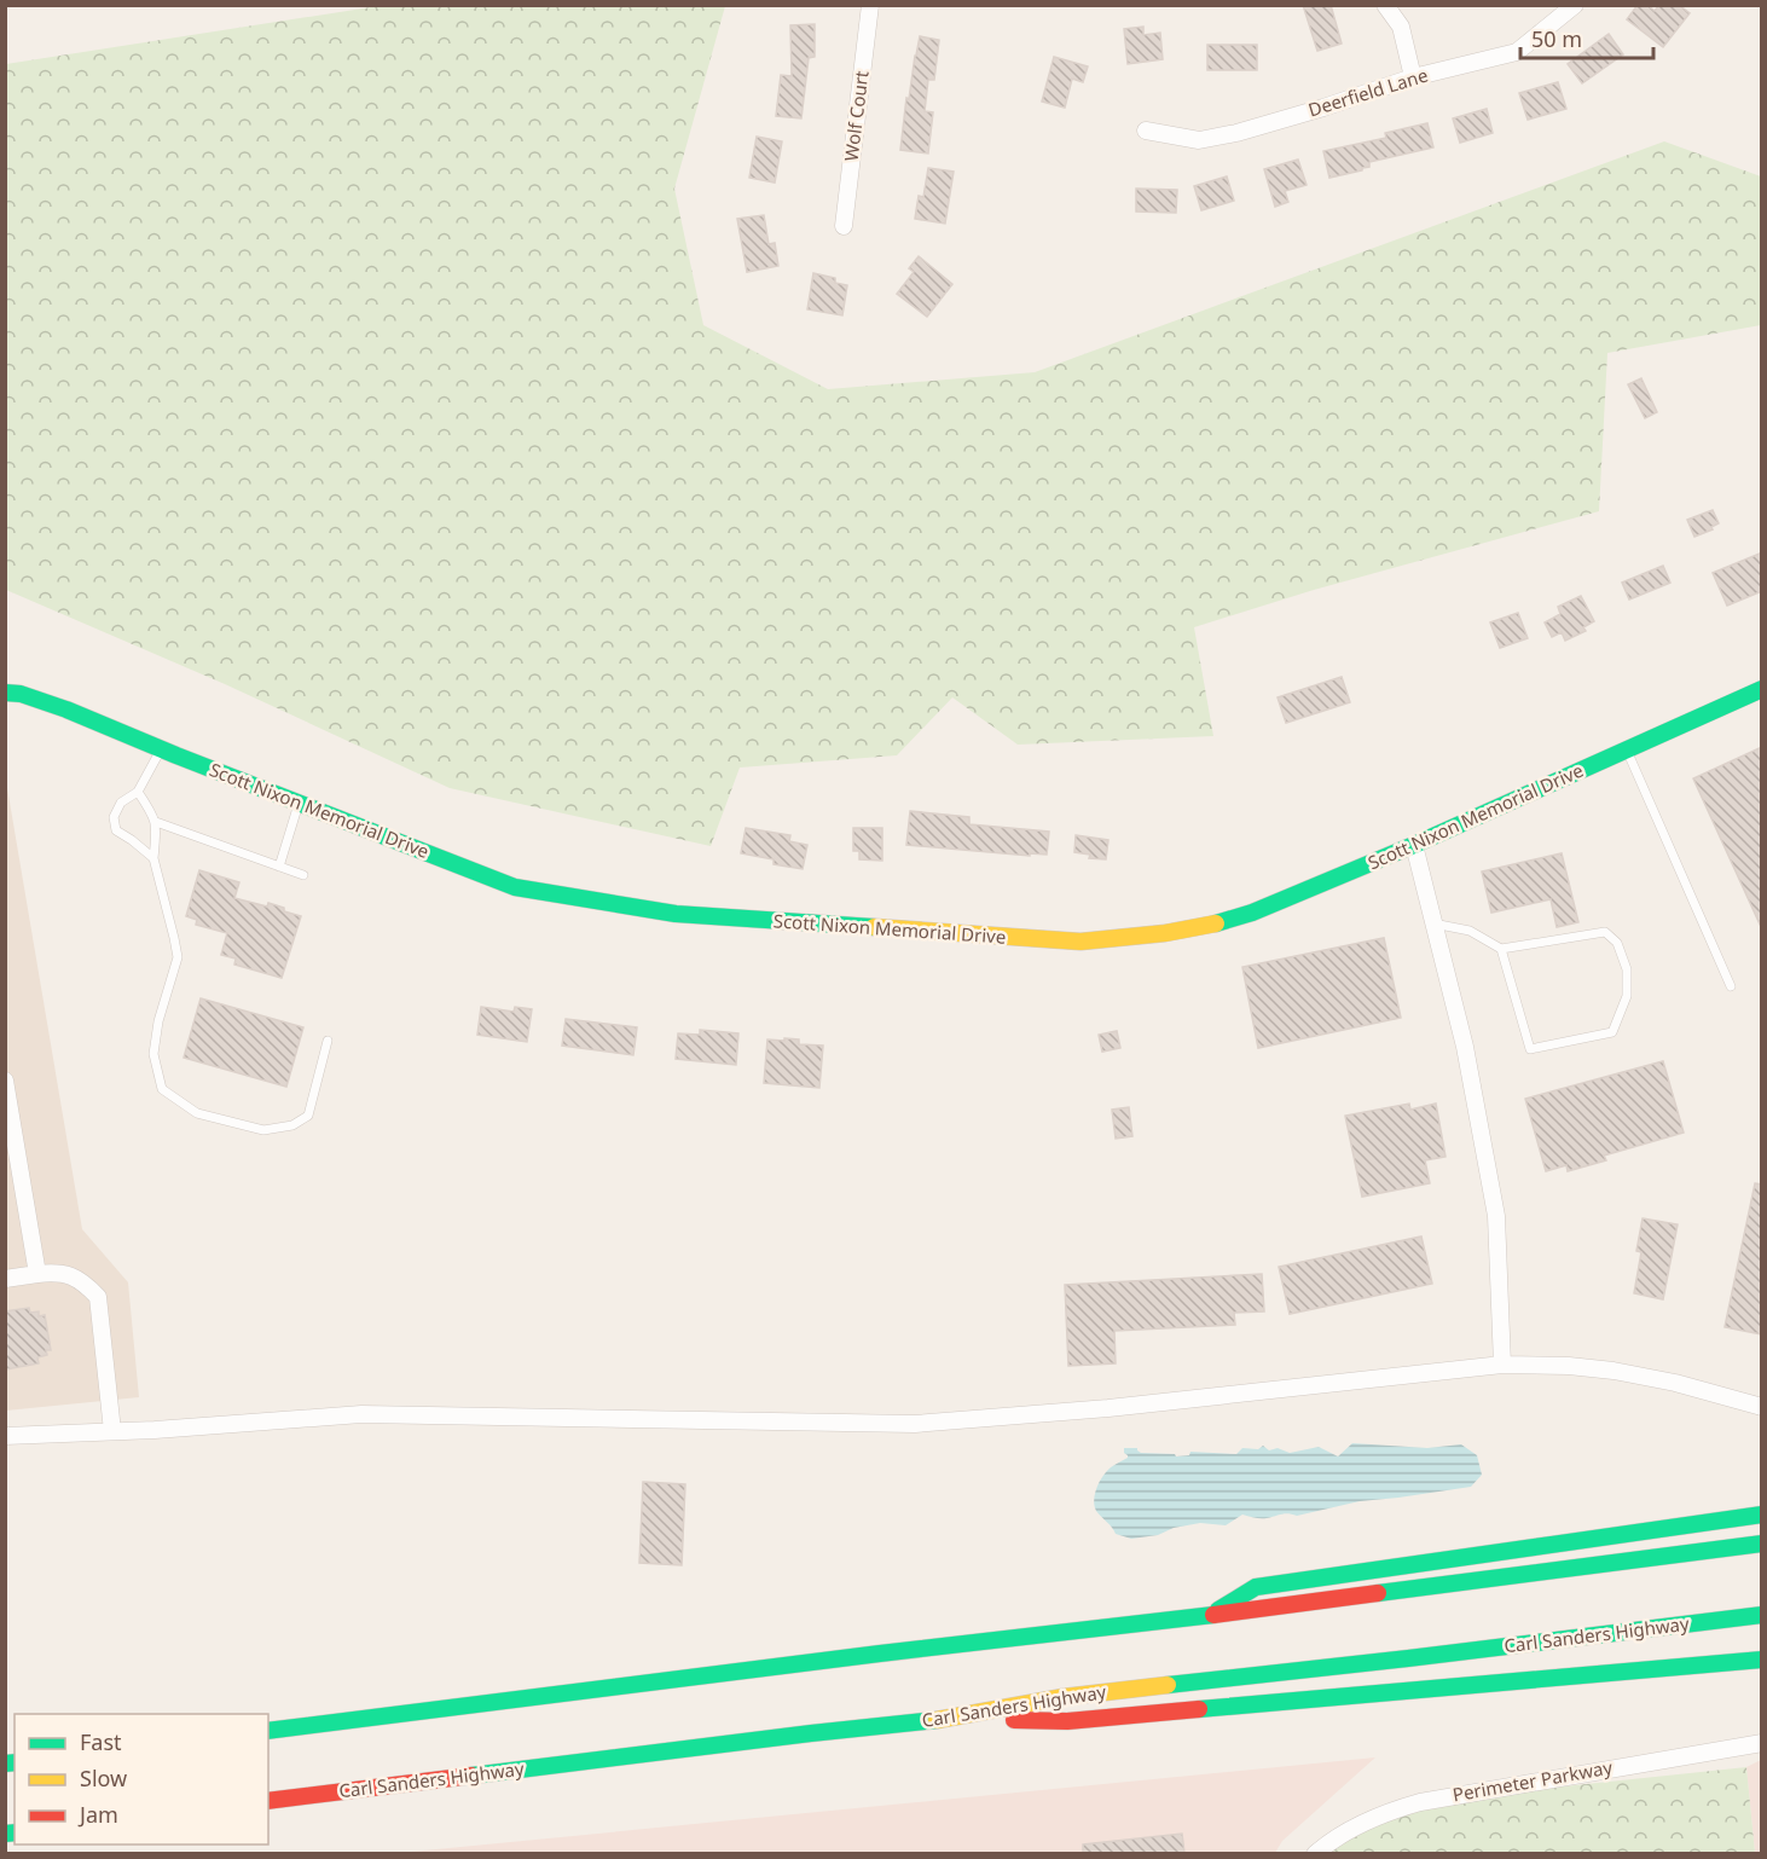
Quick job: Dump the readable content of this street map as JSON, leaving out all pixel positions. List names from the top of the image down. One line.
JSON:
{"streets":{"main road":["Scott Nixon Memorial Drive","Carl Sanders Highway"],"street":["Deerfield Lane","Wolf Court","Perimeter Parkway"]},"legend":["Fast","Slow","Jam"],"scale_bar":"50 m"}
